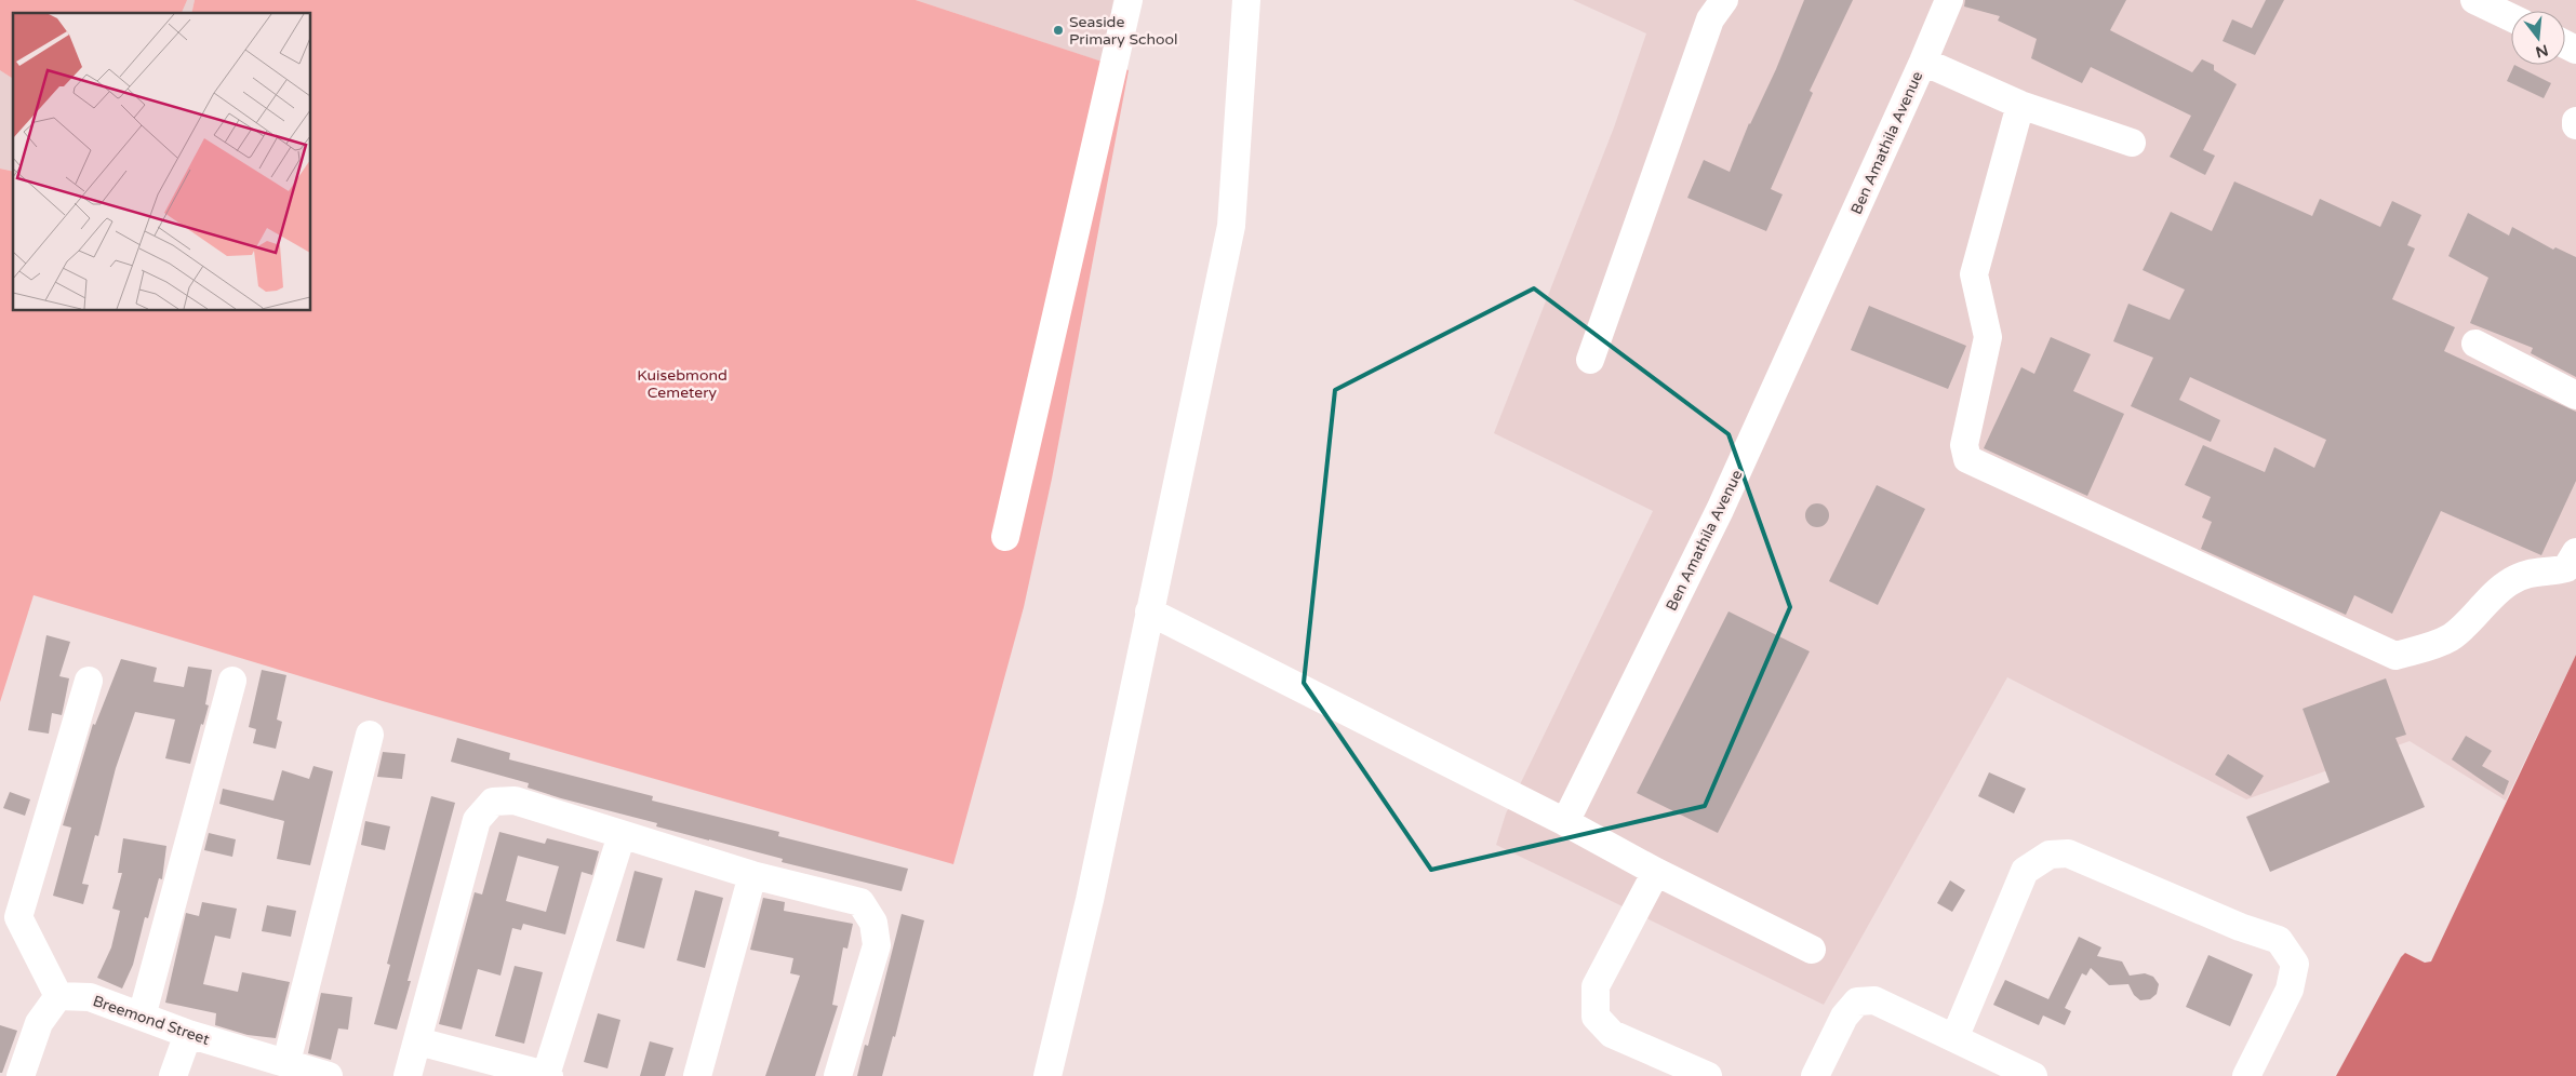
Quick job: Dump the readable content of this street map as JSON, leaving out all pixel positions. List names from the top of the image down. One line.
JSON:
{"streets":{"street":["Ben Amathila Avenue","Breemond Street"]},"parks":["Kuisebmond Cemetery"],"places":["Seaside Primary School"],"north":"bottom"}
